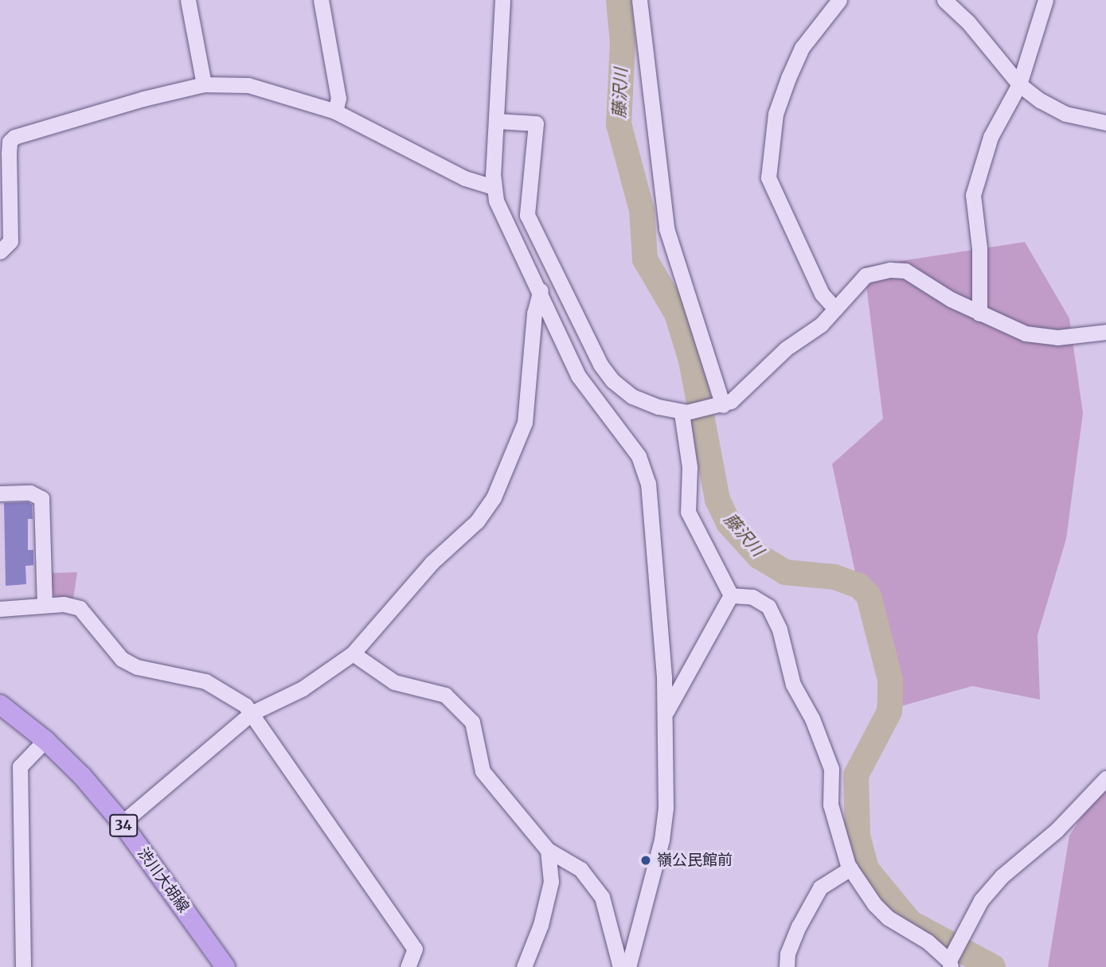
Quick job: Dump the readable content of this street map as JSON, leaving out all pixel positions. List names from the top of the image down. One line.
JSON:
{"streets":{"main road":["34","渋川大胡線"]},"water":["藤沢川"],"places":["嶺公民館前"]}
